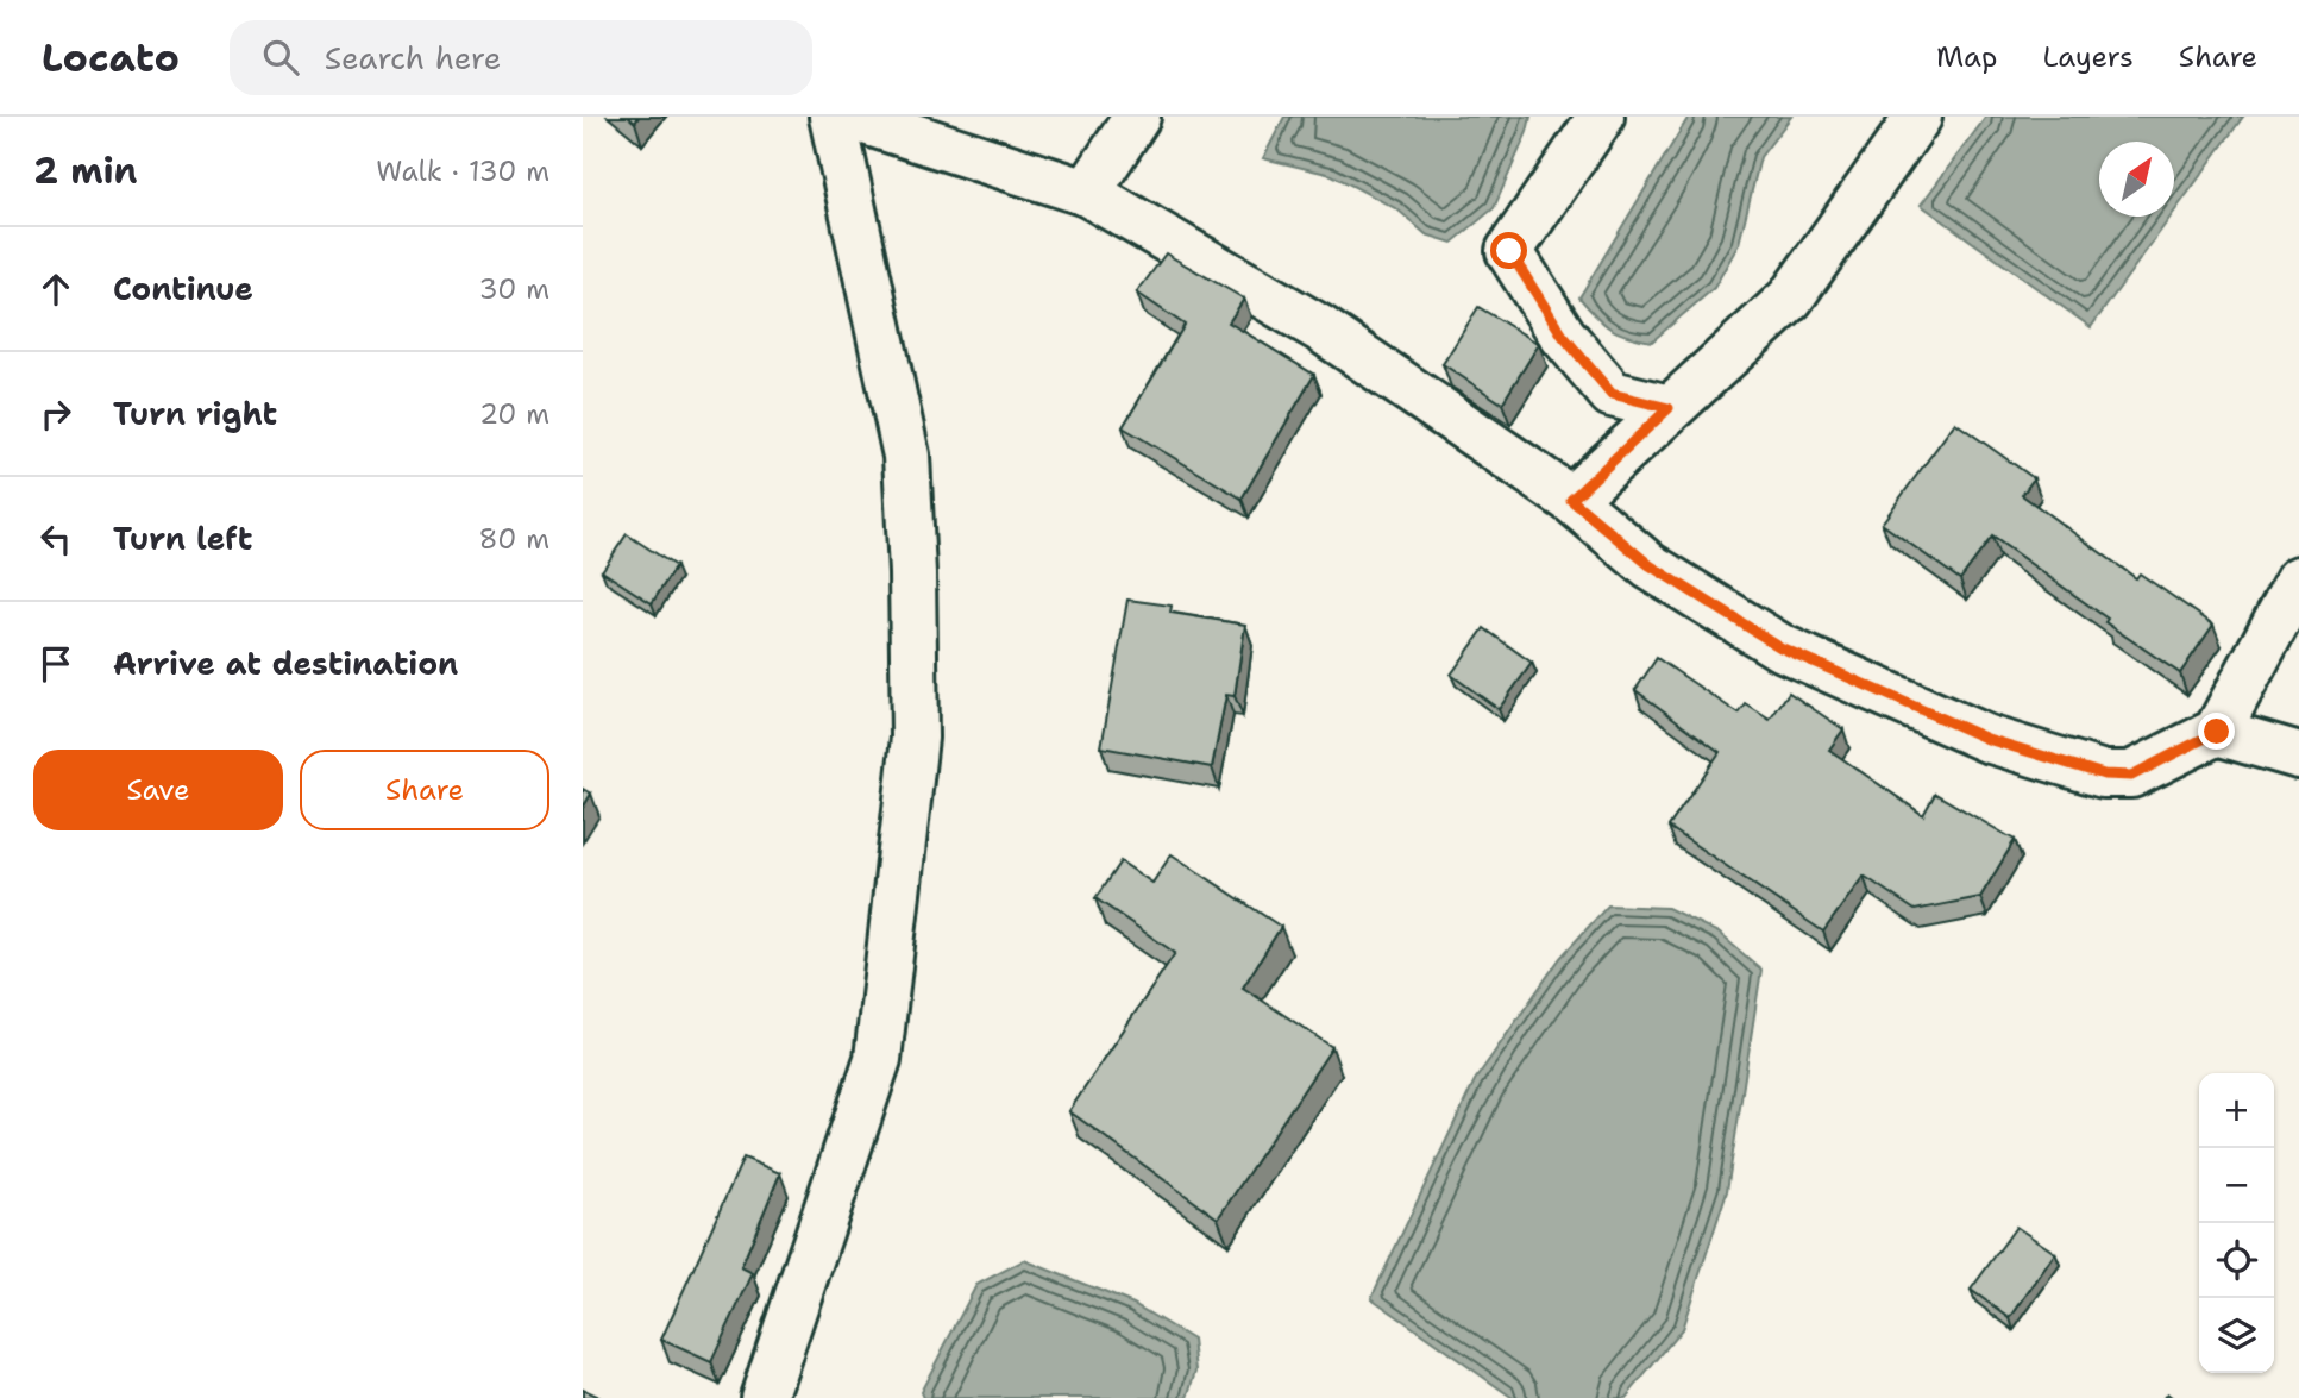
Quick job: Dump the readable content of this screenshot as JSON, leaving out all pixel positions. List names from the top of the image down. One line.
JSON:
{"north":"top right","page":{"header":"Locato","search":"Search here","nav":["Map","Layers","Share"],"heading":["2 min","Walk · 130 m"],"list":[["Continue","30 m"],["Turn right","20 m"],["Turn left","80 m"],"Arrive at destination"],"buttons":["Save","Share"],"map_buttons":["+","−"]}}
